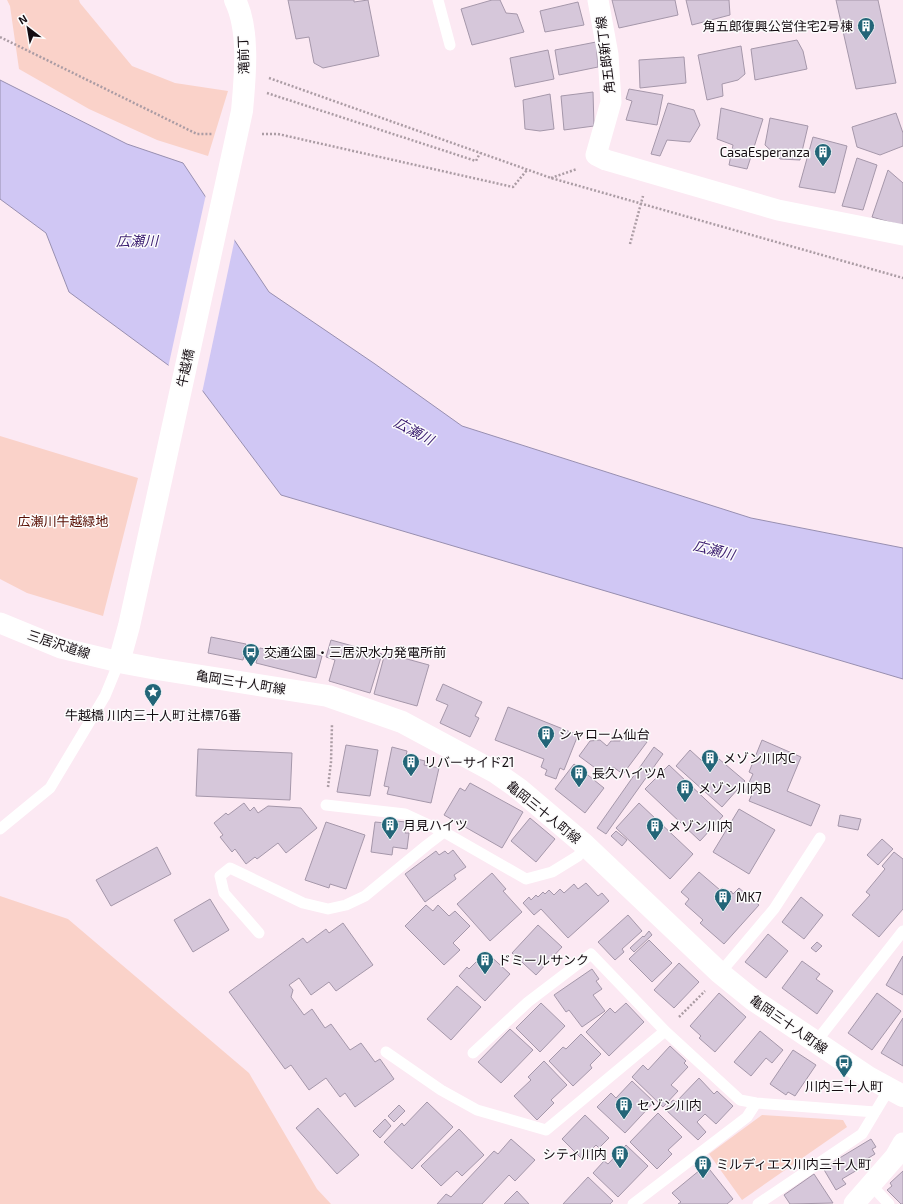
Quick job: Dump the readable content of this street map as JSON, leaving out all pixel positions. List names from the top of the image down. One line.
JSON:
{"streets":{"street":["滝前丁","角五郎新丁線","牛越橋","三居沢道線","亀岡三十人町線"]},"crossings":[["滝前丁","牛越橋"],["牛越橋","三居沢道線"],["牛越橋","亀岡三十人町線"],["三居沢道線","亀岡三十人町線"]],"water":["広瀬川"],"parks":["広瀬川牛越緑地"],"places":{"building":["角五郎復興公営住宅2号棟","CasaEsperanza","シャローム仙台","メゾン川内C","リバーサイド21","長久ハイツA","メゾン川内B","月見ハイツ","メゾン川内","MK7","ドミールサンク","セゾン川内","シティ川内","ミルディエス川内三十人町"],"bus stop":["交通公園・三居沢水力発電所前","川内三十人町"],"place":["牛越橋 川内三十人町 辻標76番"]},"north":"top left"}
